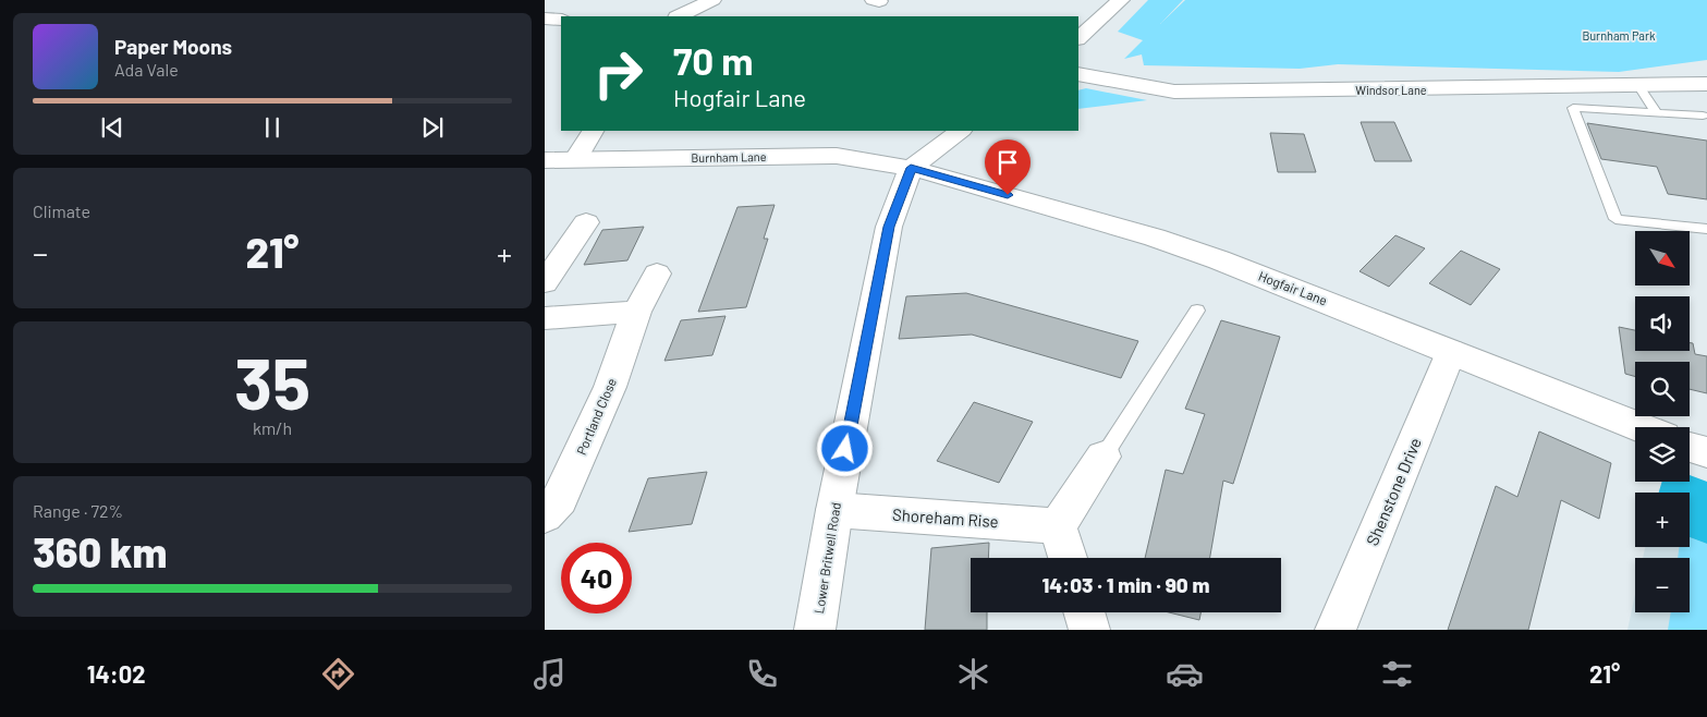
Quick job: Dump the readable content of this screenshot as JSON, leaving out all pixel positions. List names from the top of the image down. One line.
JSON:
{"streets":{"street":["Windsor Lane","Burnham Lane","Hogfair Lane","Portland Close","Shenstone Drive","Shoreham Rise","Lower Britwell Road"]},"crossings":[["Burnham Lane","Hogfair Lane"],["Burnham Lane","Lower Britwell Road"],["Hogfair Lane","Shenstone Drive"],["Hogfair Lane","Lower Britwell Road"],["Shoreham Rise","Lower Britwell Road"]],"parks":["Burnham Park"],"north":"bottom right","page":{"turn":["70 m","Hogfair Lane"],"song":["Paper Moons","Ada Vale"],"tile":["Climate",["35","km/h"],["Range · 72%","360 km"]],"heat":["−","21°","+"],"map_buttons":["+","−"],"limit":"40","trip":"14:03 · 1 min · 90 m","tabs":["14:02","21°"]}}
